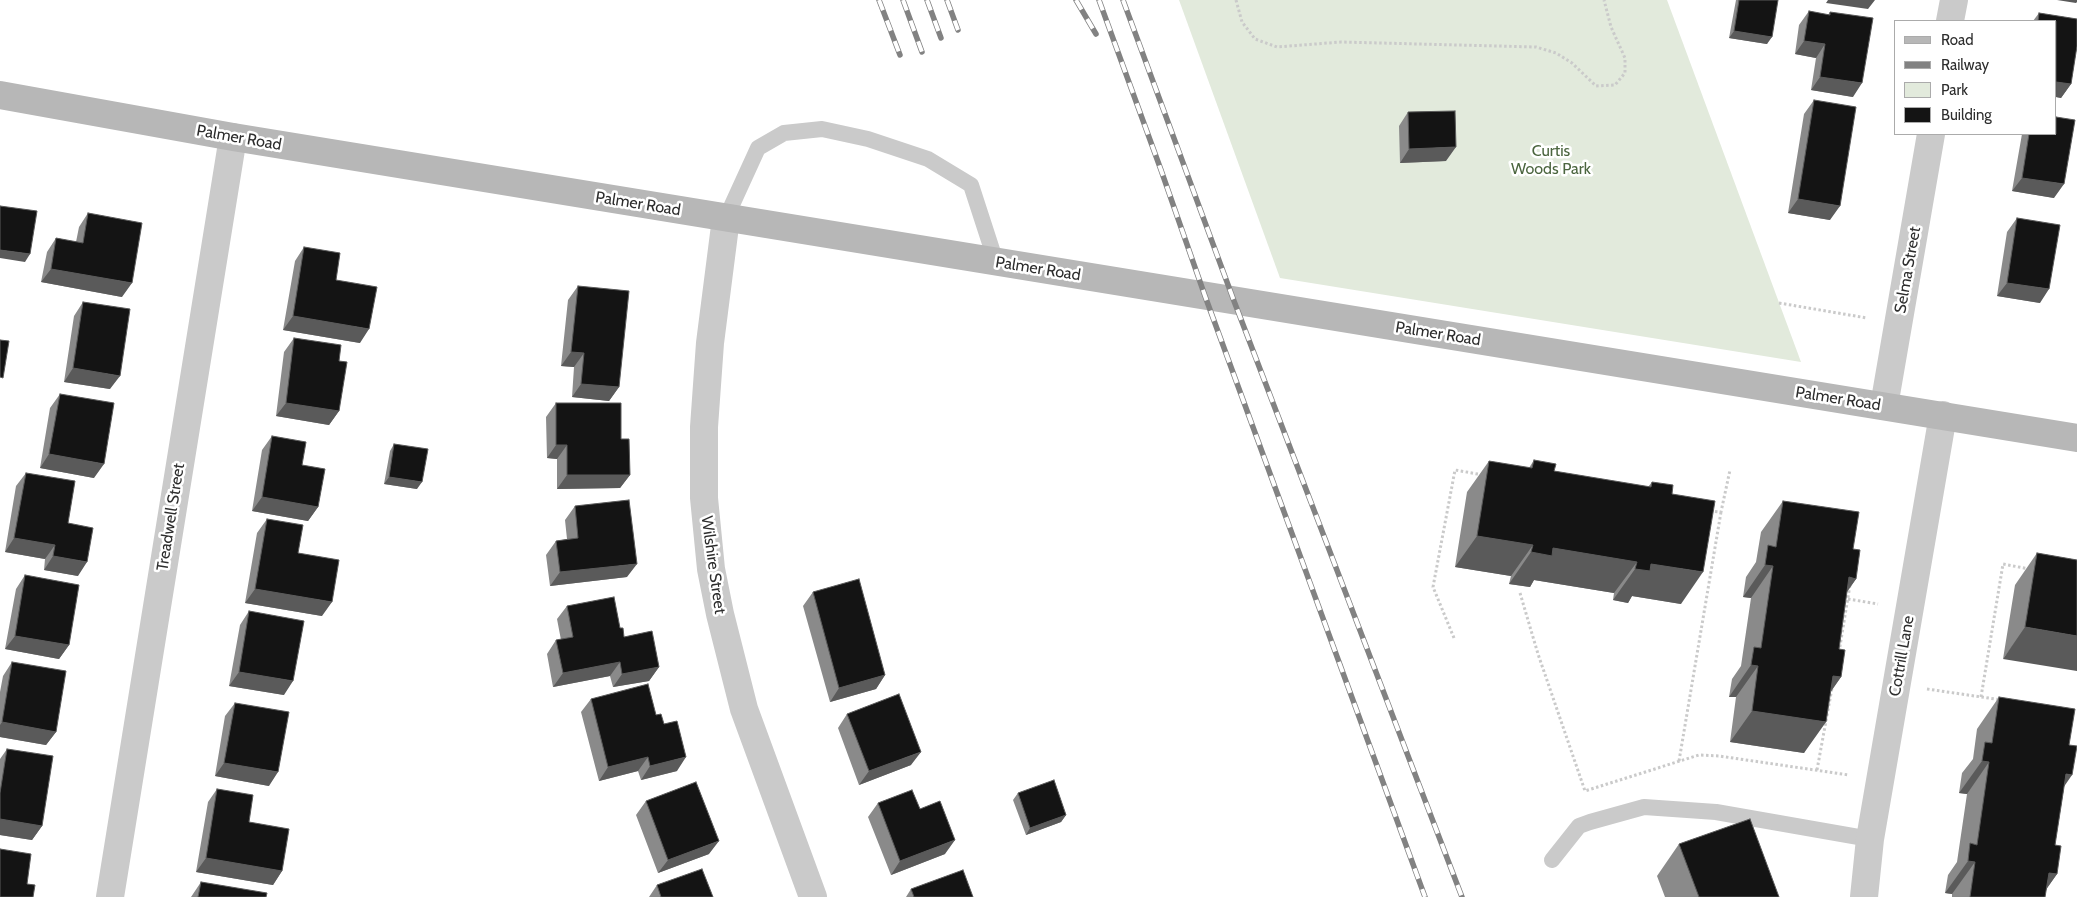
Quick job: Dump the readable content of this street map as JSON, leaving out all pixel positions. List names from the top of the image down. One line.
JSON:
{"streets":{"street":["Palmer Road","Selma Street","Treadwell Street","Wilshire Street","Cottrill Lane"]},"crossings":[["Palmer Road","Selma Street"],["Palmer Road","Treadwell Street"],["Palmer Road","Wilshire Street"],["Palmer Road","Cottrill Lane"]],"parks":["Curtis Woods Park"],"legend":["Road","Railway","Park","Building"]}
